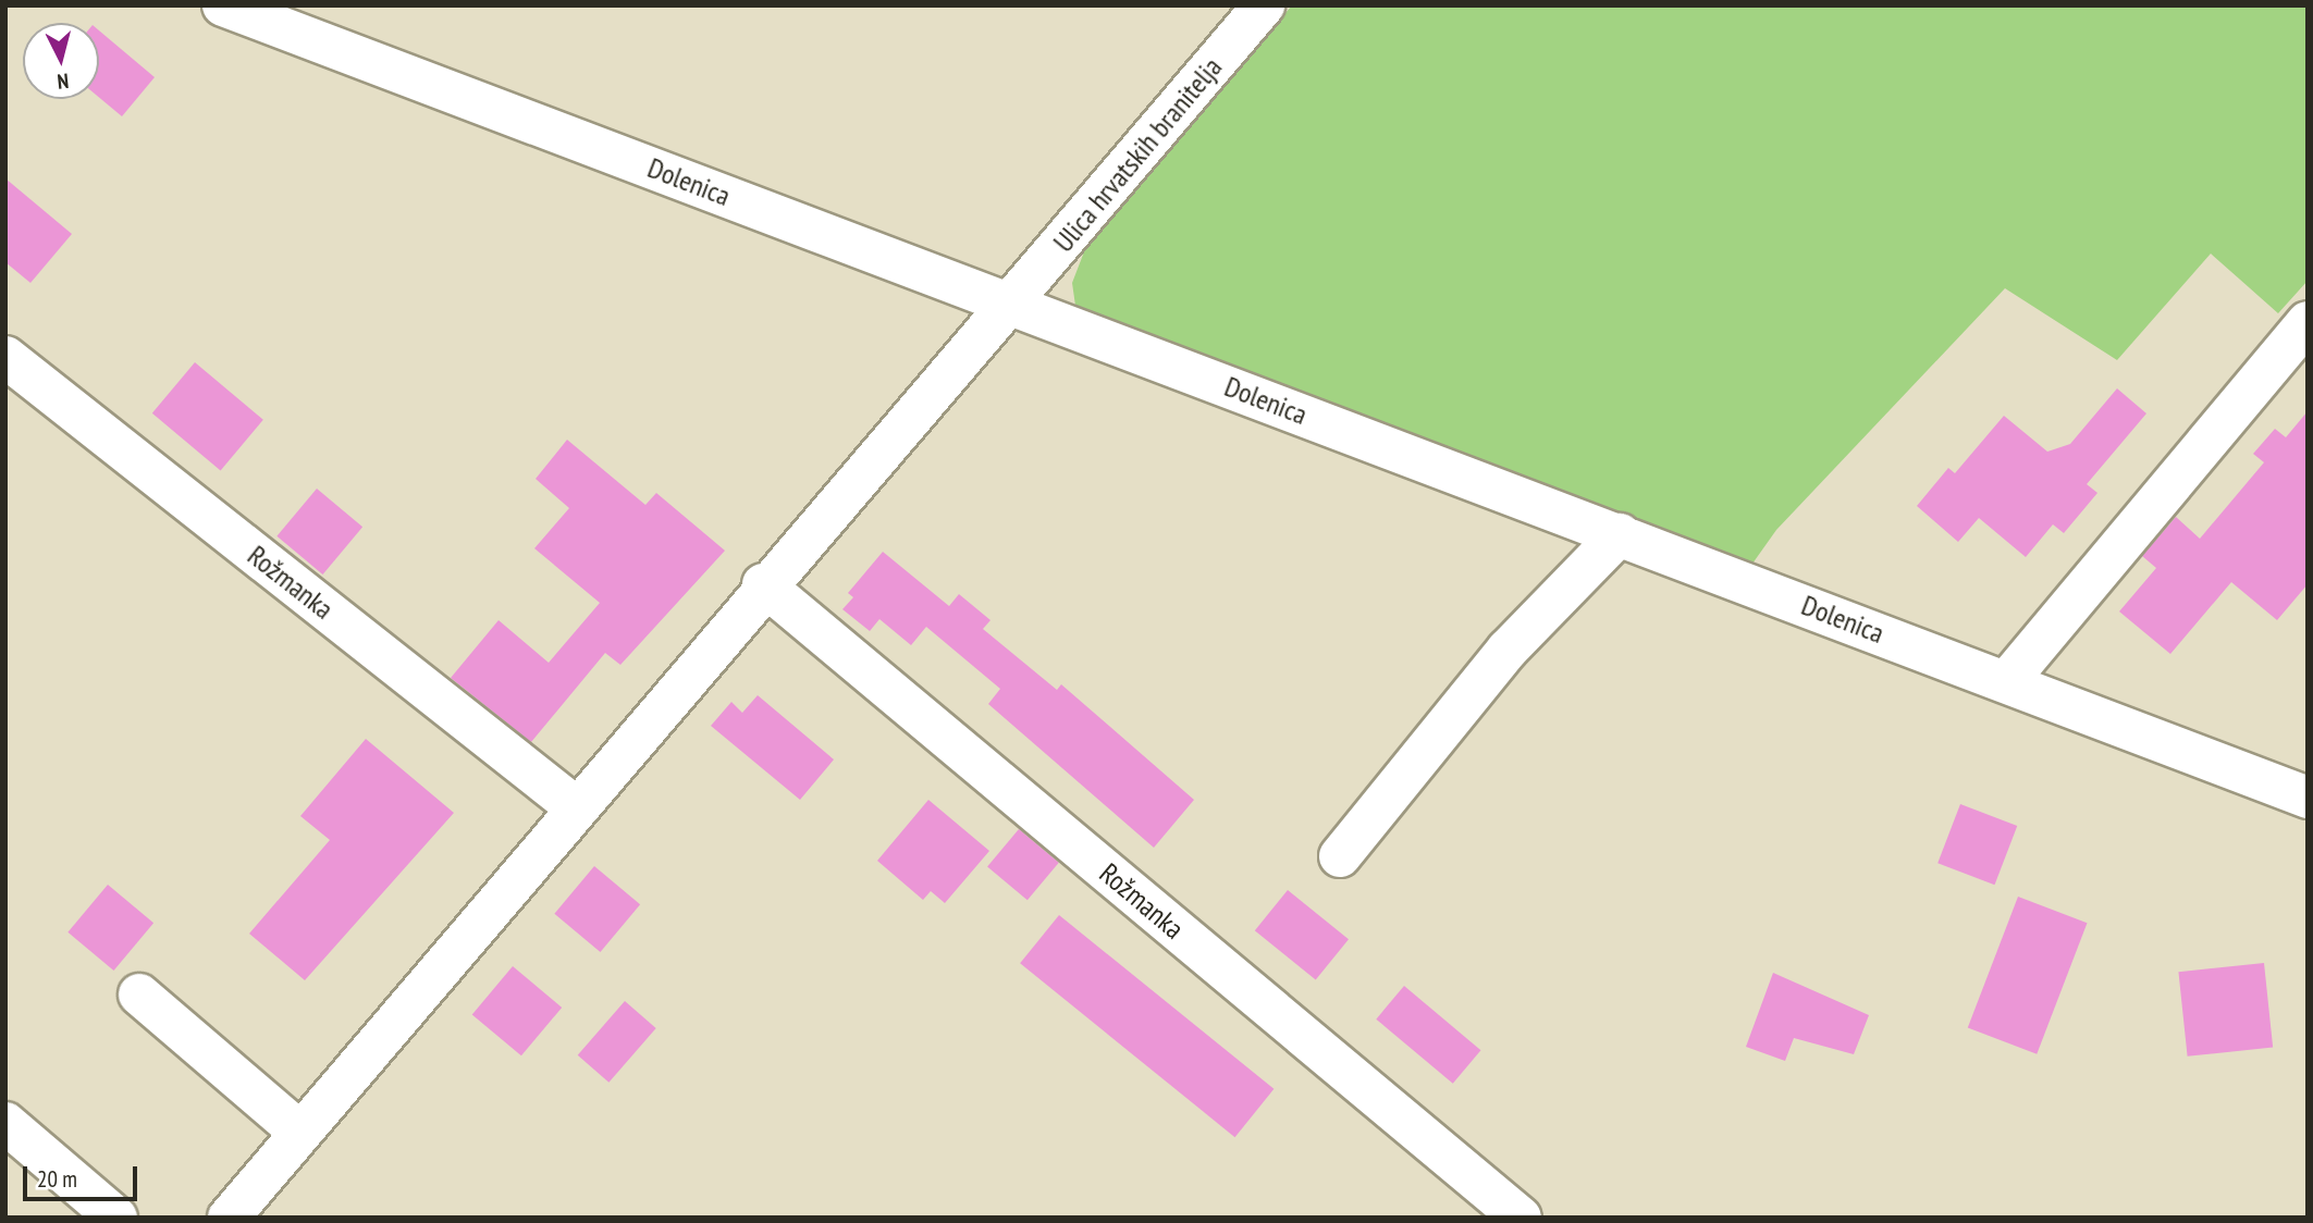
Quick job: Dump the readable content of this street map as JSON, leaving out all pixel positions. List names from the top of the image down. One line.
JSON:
{"streets":{"street":["Ulica hrvatskih branitelja","Dolenica","Rožmanka"]},"crossings":[["Ulica hrvatskih branitelja","Dolenica"]],"scale_bar":"20 m","north":"bottom"}
